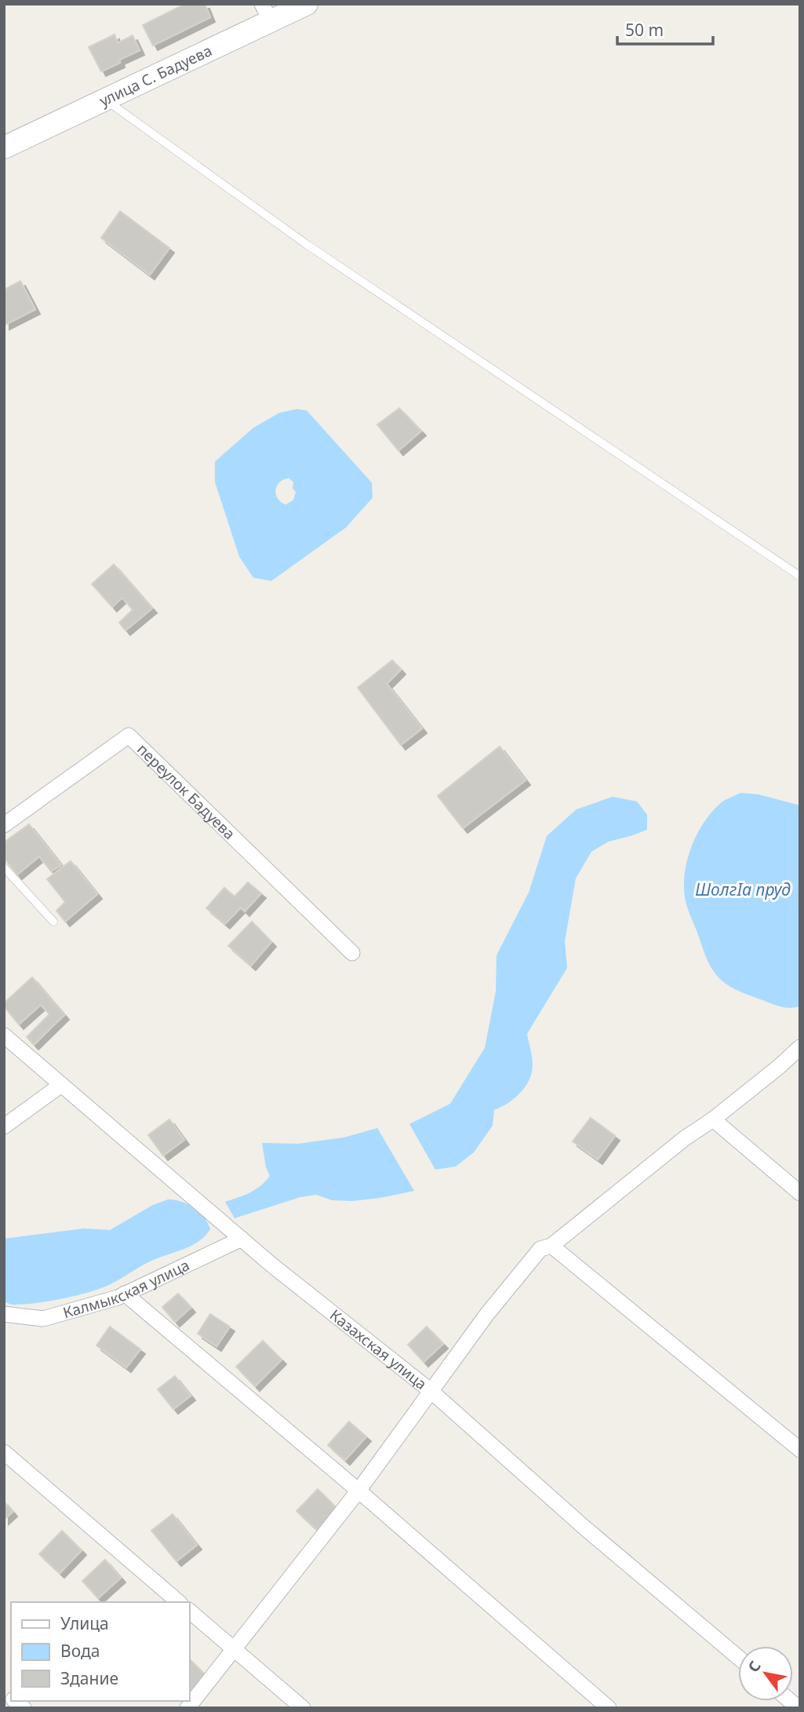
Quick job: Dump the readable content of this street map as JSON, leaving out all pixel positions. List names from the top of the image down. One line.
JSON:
{"streets":{"main road":["улица С. Бадуева"],"street":["переулок Бадуева","Калмыкская улица","Казахская улица"]},"crossings":[["Калмыкская улица","Казахская улица"]],"water":["ШолгIа пруд"],"legend":["Улица","Вода","Здание"],"scale_bar":"50 m","north":"top left"}
